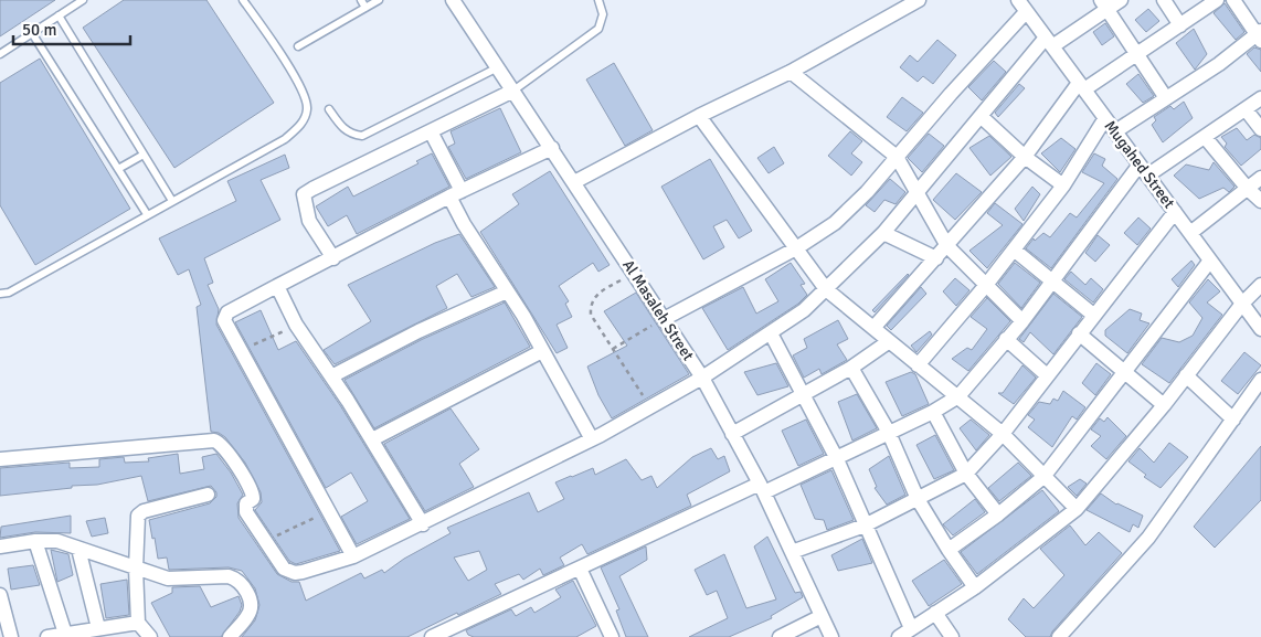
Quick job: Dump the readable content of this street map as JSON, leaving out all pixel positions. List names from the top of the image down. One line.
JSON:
{"streets":{"street":["Mugahed Street","Al Masaleh Street"]},"scale_bar":"50 m"}
